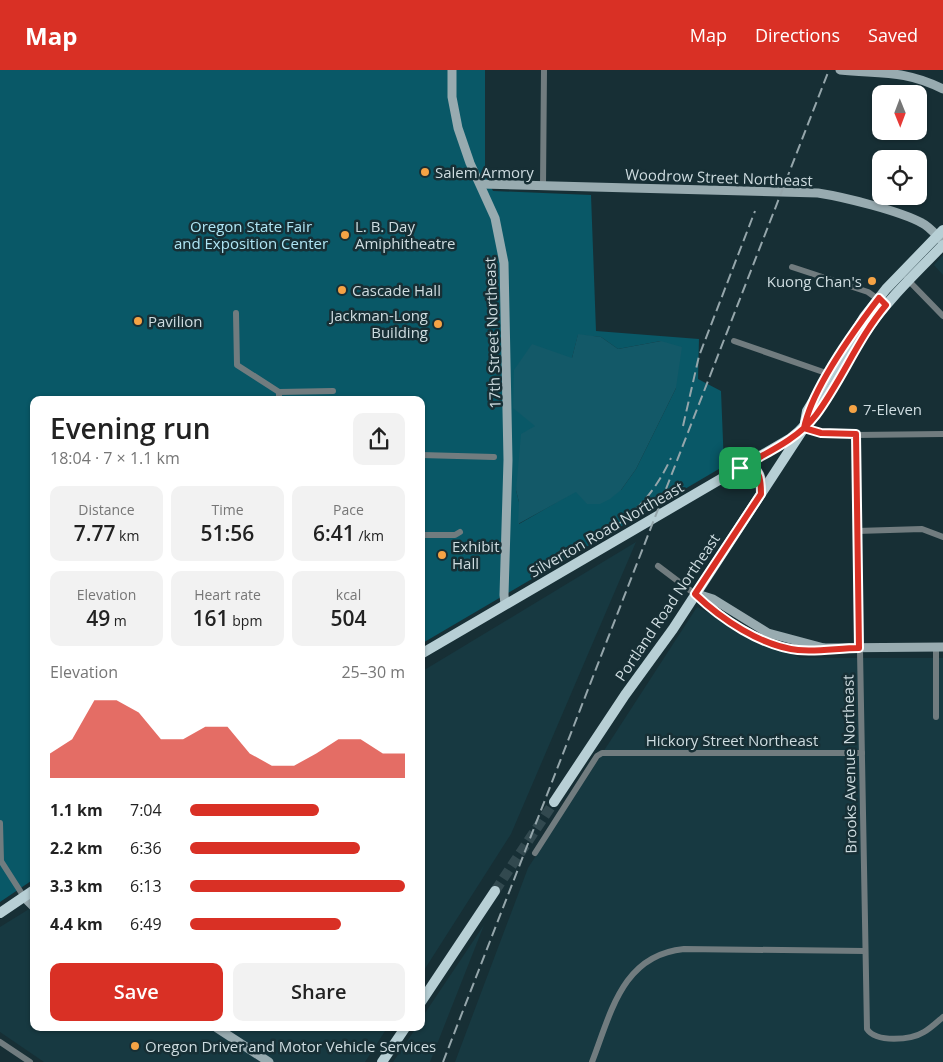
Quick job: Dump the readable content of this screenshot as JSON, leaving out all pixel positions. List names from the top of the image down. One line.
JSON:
{"streets":{"main road":["Woodrow Street Northeast","17th Street Northeast","Silverton Road Northeast","Portland Road Northeast"],"street":["Hickory Street Northeast","Brooks Avenue Northeast"]},"crossings":[["Woodrow Street Northeast","17th Street Northeast"],["17th Street Northeast","Silverton Road Northeast"],["Silverton Road Northeast","Portland Road Northeast"],["Hickory Street Northeast","Brooks Avenue Northeast"]],"parks":["Oregon State Fair and Exposition Center"],"places":["Salem Armory","L. B. Day Amiphitheatre","Kuong Chan's","Cascade Hall","Pavilion","Jackman-Long Building","7-Eleven","Exhibit Hall","Oregon Driver and Motor Vehicle Services"],"north":"bottom","page":{"header":"Map","nav":["Map","Directions","Saved"],"heading":["Evening run","18:04 · 7 × 1.1 km"],"stats":[["Distance","7.77 km"],["Time","51:56"],["Pace","6:41 /km"],["Elevation","49 m"],["Heart rate","161 bpm"],["kcal","504"]],"chart":["Elevation","25–30 m"],"list":[{"name":"1.1 km","note":"7:04"},{"name":"2.2 km","note":"6:36"},{"name":"3.3 km","note":"6:13"},{"name":"4.4 km","note":"6:49"}],"buttons":["Save","Share"]}}
